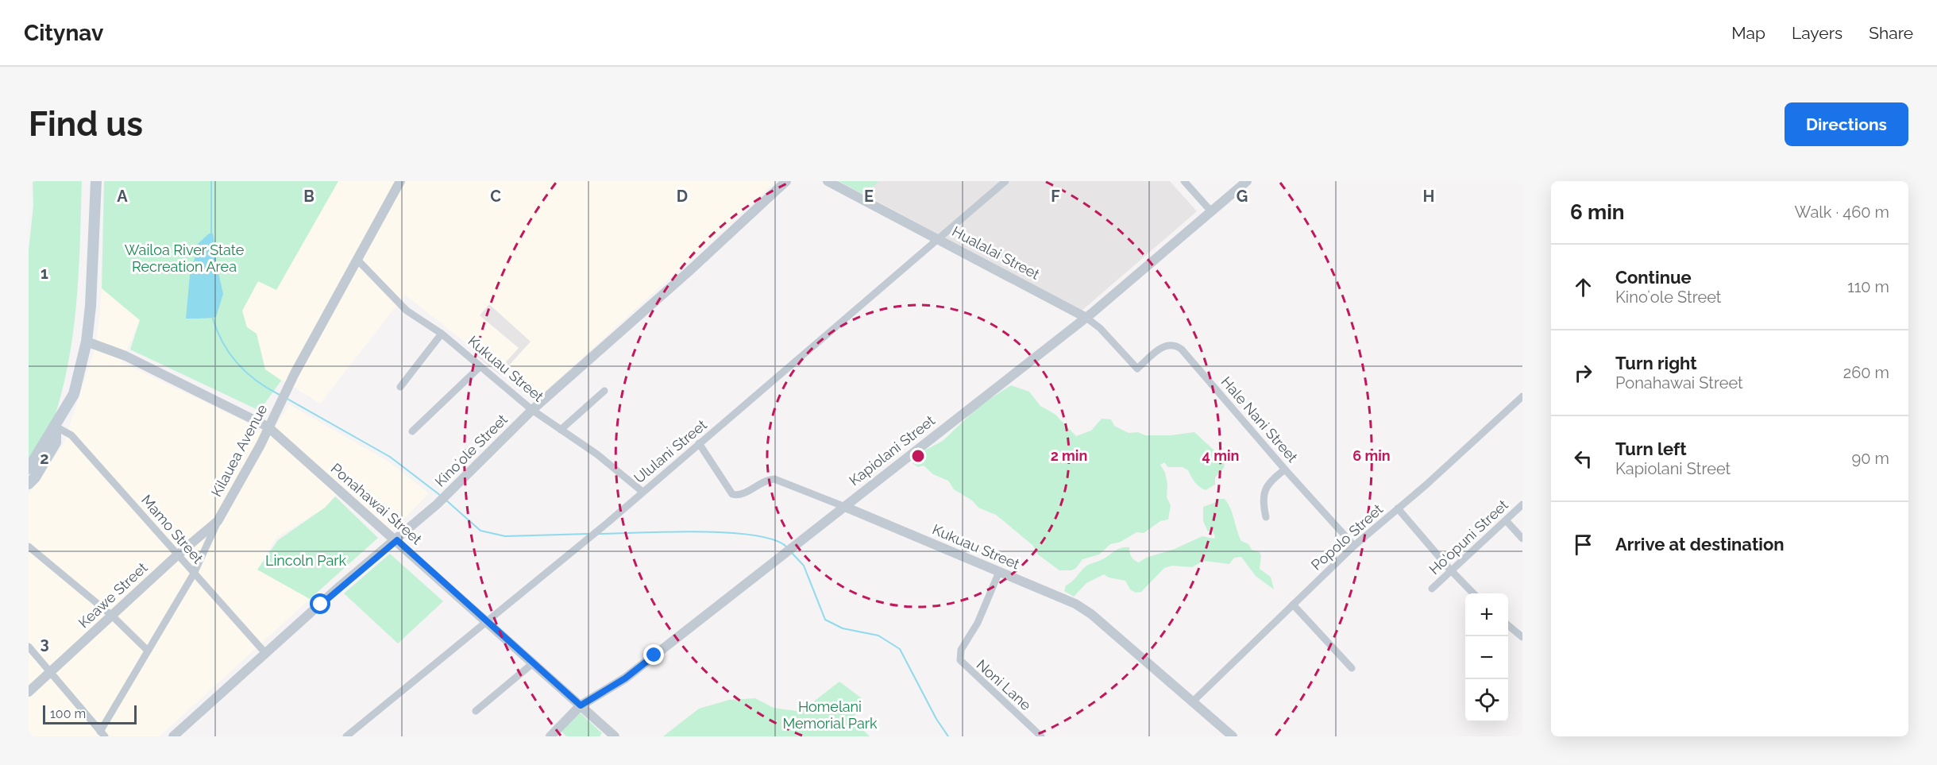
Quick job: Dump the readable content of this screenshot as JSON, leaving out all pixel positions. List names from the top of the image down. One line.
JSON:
{"streets":{"street":["Hualalai Street","Kukuau Street","Hale Nani Street","Kilauea Avenue","Kinoʻole Street","Kapiolani Street","Ululani Street","Ponahawai Street","Mamo Street","Popolo Street","Ho'opuni Street","Keawe Street","Noni Lane"]},"crossings":[["Hualalai Street","Hale Nani Street"],["Hualalai Street","Kapiolani Street"],["Hualalai Street","Ululani Street"],["Kukuau Street","Kilauea Avenue"],["Kukuau Street","Kinoʻole Street"],["Kukuau Street","Kapiolani Street"],["Kukuau Street","Ululani Street"],["Kukuau Street","Popolo Street"],["Kukuau Street","Noni Lane"],["Hale Nani Street","Popolo Street"],["Kilauea Avenue","Ponahawai Street"],["Kilauea Avenue","Mamo Street"],["Kilauea Avenue","Keawe Street"],["Kinoʻole Street","Ponahawai Street"],["Kinoʻole Street","Mamo Street"],["Kapiolani Street","Ponahawai Street"],["Ululani Street","Ponahawai Street"],["Mamo Street","Keawe Street"]],"parks":["Wailoa River State Recreation Area","Lincoln Park","Homelani Memorial Park"],"scale_bar":"100 m","page":{"header":"Citynav","nav":["Map","Layers","Share"],"buttons":"Directions","title":"Find us","heading":["6 min","Walk · 460 m"],"list":[["Continue","Kinoʻole Street","110 m"],["Turn right","Ponahawai Street","260 m"],["Turn left","Kapiolani Street","90 m"],"Arrive at destination"],"map_buttons":["+","−"],"scale":"100 m"},"grid":{"columns":["A","B","C","D","E","F","G","H"],"rows":["1","2","3"]},"rings":["2 min","4 min","6 min"]}
